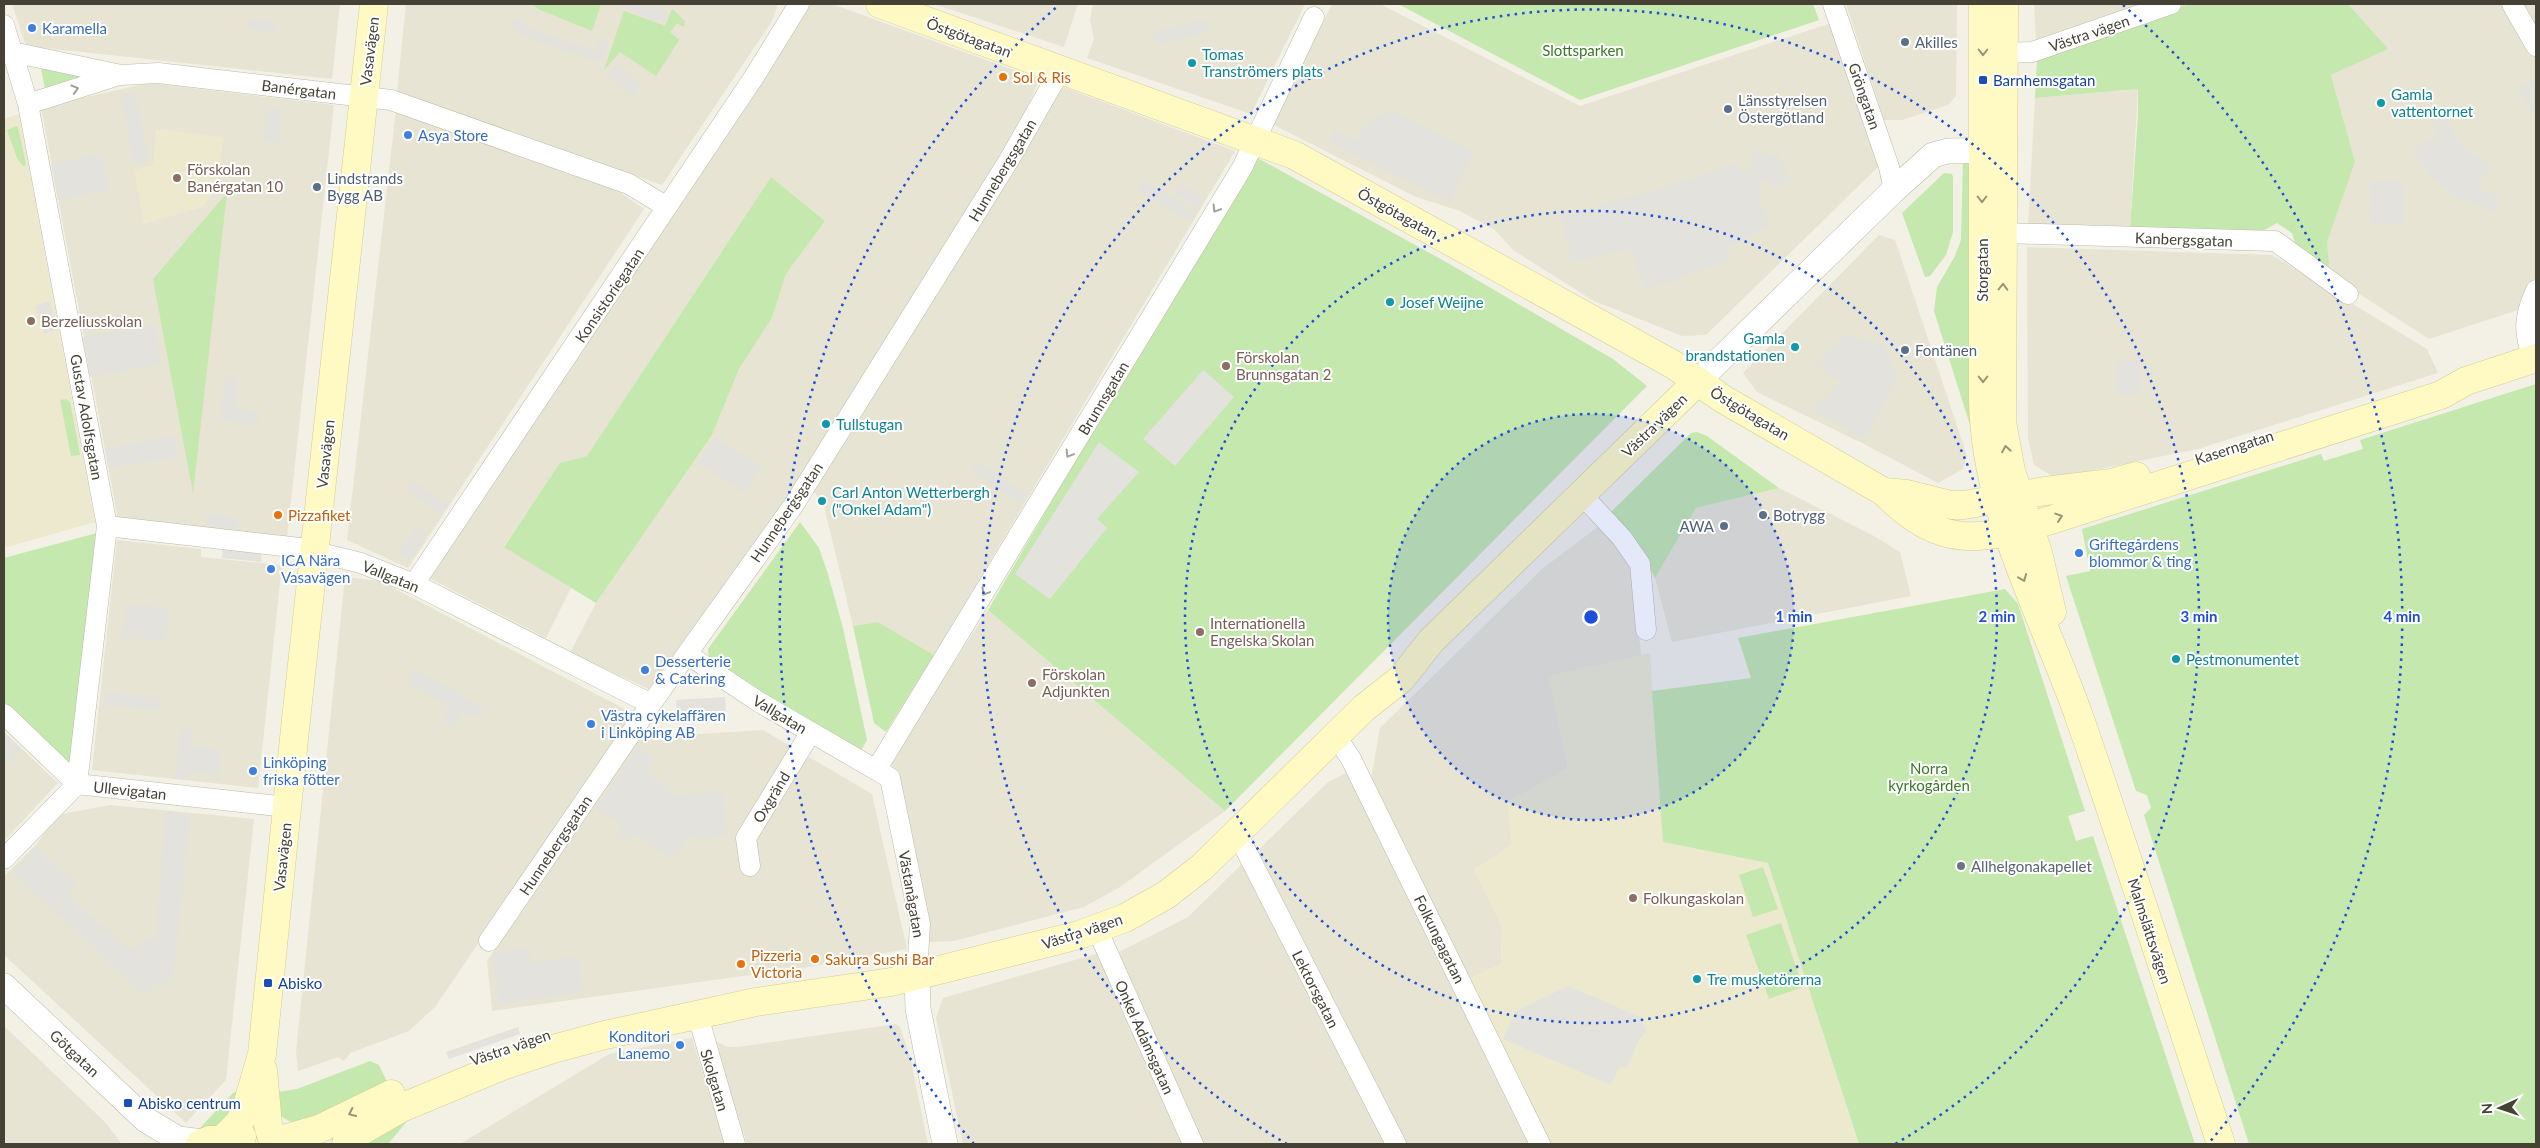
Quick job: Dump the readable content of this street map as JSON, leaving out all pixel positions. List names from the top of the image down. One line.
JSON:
{"streets":{"main road":["Västra vägen","Östgötagatan","Vasavägen","Storgatan","Kaserngatan","Malmslättsvägen"],"street":["Banérgatan","Gröngatan","Hunnebergsgatan","Kanbergsgatan","Konsistoriegatan","Brunnsgatan","Gustav Adolfsgatan","Vallgatan","Ullevigatan","Oxgränd","Västanågatan","Folkungagatan","Lektorsgatan","Onkel Adamsgatan","Götgatan","Skolgatan"]},"crossings":[["Västra vägen","Östgötagatan"],["Västra vägen","Vasavägen"],["Västra vägen","Gröngatan"],["Västra vägen","Storgatan"],["Västra vägen","Västanågatan"],["Västra vägen","Folkungagatan"],["Västra vägen","Lektorsgatan"],["Västra vägen","Onkel Adamsgatan"],["Västra vägen","Skolgatan"],["Östgötagatan","Hunnebergsgatan"],["Östgötagatan","Storgatan"],["Östgötagatan","Brunnsgatan"],["Östgötagatan","Kaserngatan"],["Östgötagatan","Malmslättsvägen"],["Vasavägen","Banérgatan"],["Vasavägen","Vallgatan"],["Vasavägen","Ullevigatan"],["Vasavägen","Götgatan"],["Banérgatan","Konsistoriegatan"],["Banérgatan","Gustav Adolfsgatan"],["Hunnebergsgatan","Vallgatan"],["Kanbergsgatan","Storgatan"],["Storgatan","Kaserngatan"],["Storgatan","Malmslättsvägen"],["Konsistoriegatan","Vallgatan"],["Brunnsgatan","Vallgatan"],["Brunnsgatan","Västanågatan"],["Gustav Adolfsgatan","Vallgatan"],["Gustav Adolfsgatan","Ullevigatan"],["Kaserngatan","Malmslättsvägen"],["Vallgatan","Oxgränd"],["Vallgatan","Västanågatan"]],"one_way":["Brunnsgatan"],"parks":["Slottsparken","Norra kyrkogården"],"places":{"other":["Karamella","Akilles","Tomas Tranströmers plats","Sol & Ris","Gamla vattentornet","Länsstyrelsen Östergötland","Asya Store","Förskolan Banérgatan 10","Lindstrands Bygg AB","Josef Weijne","Berzeliusskolan","Gamla brandstationen","Fontänen","Förskolan Brunnsgatan 2","Tullstugan","Carl Anton Wetterbergh (\"Onkel Adam\")","Pizzafiket","Botrygg","AWA","Griftegårdens blommor & ting","ICA Nära Vasavägen","Internationella Engelska Skolan","Pestmonumentet","Desserterie & Catering","Förskolan Adjunkten","Västra cykelaffären i Linköping AB","Linköping friska fötter","Allhelgonakapellet","Folkungaskolan","Sakura Sushi Bar","Pizzeria Victoria","Tre musketörerna","Konditori Lanemo"],"transit":["Barnhemsgatan","Abisko","Abisko centrum"]},"north":"left","rings":["1 min","2 min","3 min","4 min"]}
